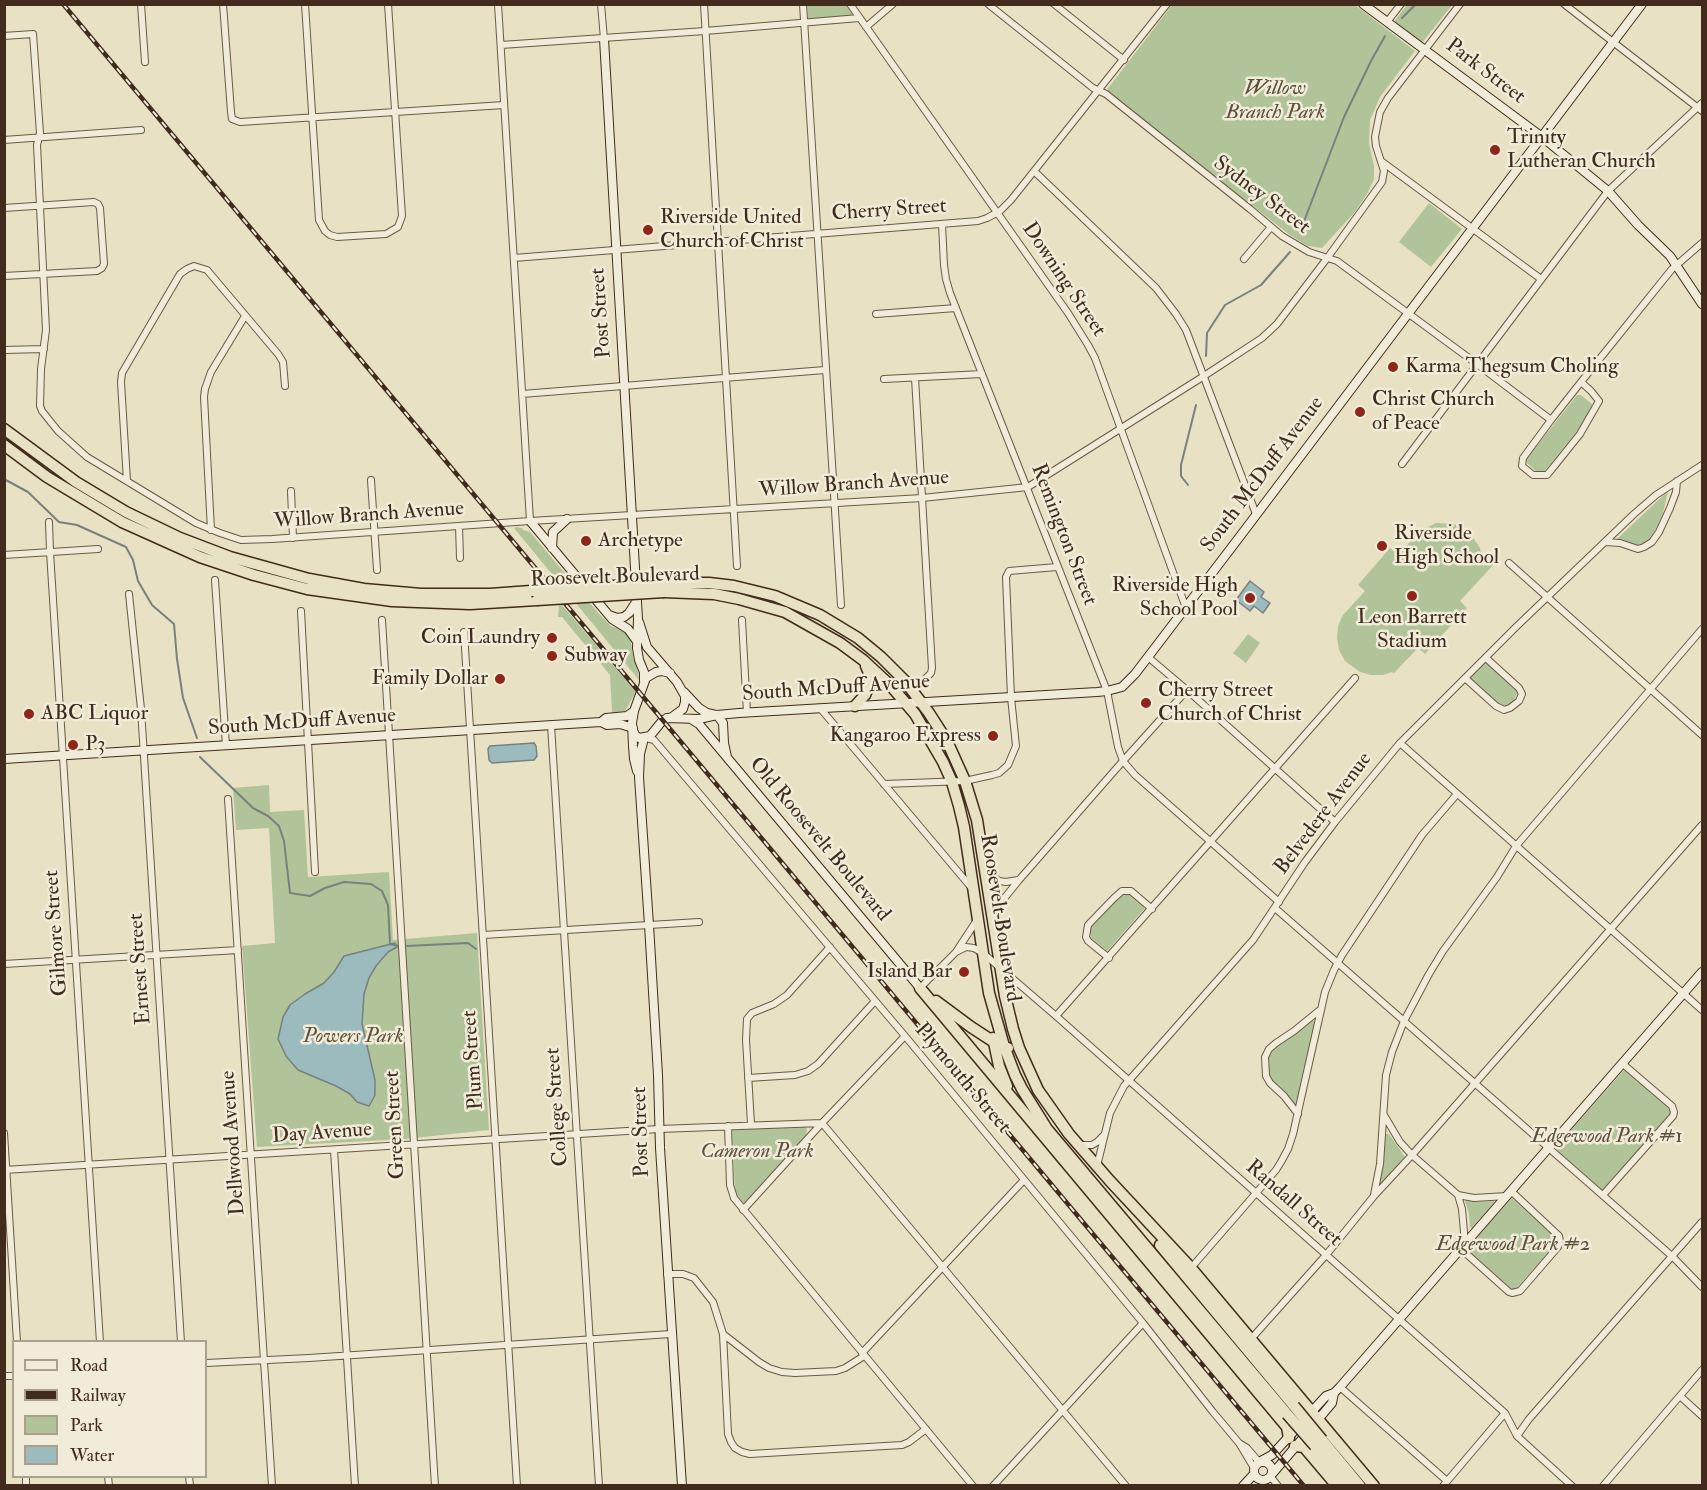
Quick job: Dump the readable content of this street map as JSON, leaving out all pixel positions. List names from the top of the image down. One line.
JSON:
{"streets":{"highway":["Roosevelt Boulevard"],"main road":["Park Street","Post Street","South McDuff Avenue","Old Roosevelt Boulevard"],"street":["Sydney Street","Cherry Street","Downing Street","Willow Branch Avenue","Remington Street","Belvedere Avenue","Gilmore Street","Ernest Street","Plum Street","Plymouth Street","College Street","Green Street","Day Avenue","Dellwood Avenue","Randall Street"]},"crossings":[["Park Street","South McDuff Avenue"],["Park Street","Willow Branch Avenue"],["Sydney Street","Cherry Street"],["Sydney Street","South McDuff Avenue"],["Sydney Street","Willow Branch Avenue"],["Cherry Street","Downing Street"],["Cherry Street","Post Street"],["Cherry Street","Remington Street"],["Downing Street","South McDuff Avenue"],["Downing Street","Willow Branch Avenue"],["Post Street","South McDuff Avenue"],["Post Street","Willow Branch Avenue"],["Post Street","Plymouth Street"],["Post Street","Day Avenue"],["South McDuff Avenue","Remington Street"],["South McDuff Avenue","Roosevelt Boulevard"],["South McDuff Avenue","Old Roosevelt Boulevard"],["South McDuff Avenue","Gilmore Street"],["South McDuff Avenue","Ernest Street"],["South McDuff Avenue","Plum Street"],["South McDuff Avenue","College Street"],["South McDuff Avenue","Green Street"],["Willow Branch Avenue","Remington Street"],["Remington Street","Belvedere Avenue"],["Roosevelt Boulevard","Belvedere Avenue"],["Roosevelt Boulevard","Randall Street"],["Belvedere Avenue","Randall Street"],["Gilmore Street","Day Avenue"],["Ernest Street","Day Avenue"],["Plum Street","Day Avenue"],["College Street","Day Avenue"],["Green Street","Day Avenue"],["Day Avenue","Dellwood Avenue"]],"parks":["Willow Branch Park","Powers Park","Edgewood Park #1","Cameron Park","Edgewood Park #2"],"places":["Trinity Lutheran Church","Riverside United Church of Christ","Karma Thegsum Choling","Christ Church of Peace","Archetype","Riverside High School","Leon Barrett Stadium","Riverside High School Pool","Coin Laundry","Subway","Family Dollar","Cherry Street Church of Christ","ABC Liquor","Kangaroo Express","P3","Island Bar"],"legend":["Road","Railway","Park","Water"]}
